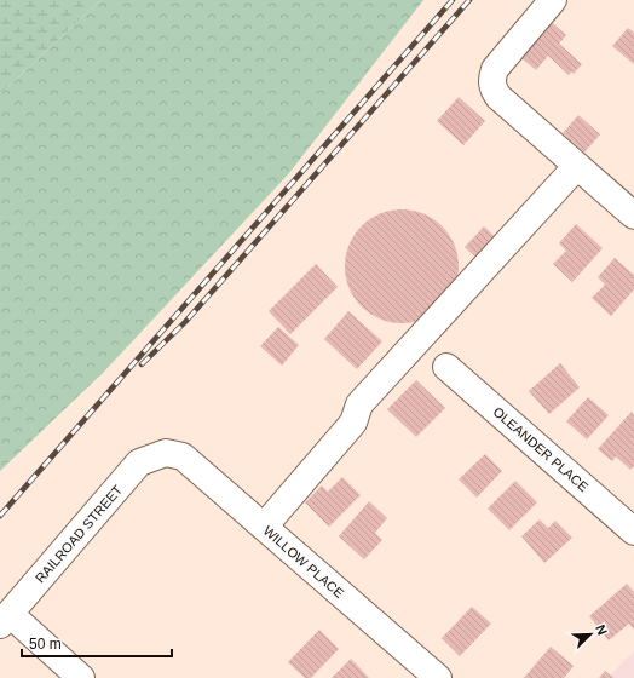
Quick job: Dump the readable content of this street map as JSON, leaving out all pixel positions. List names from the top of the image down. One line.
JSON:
{"streets":{"street":["OLEANDER PLACE","RAILROAD STREET","WILLOW PLACE"]},"crossings":[["RAILROAD STREET","WILLOW PLACE"]],"scale_bar":"50 m","north":"top right"}
